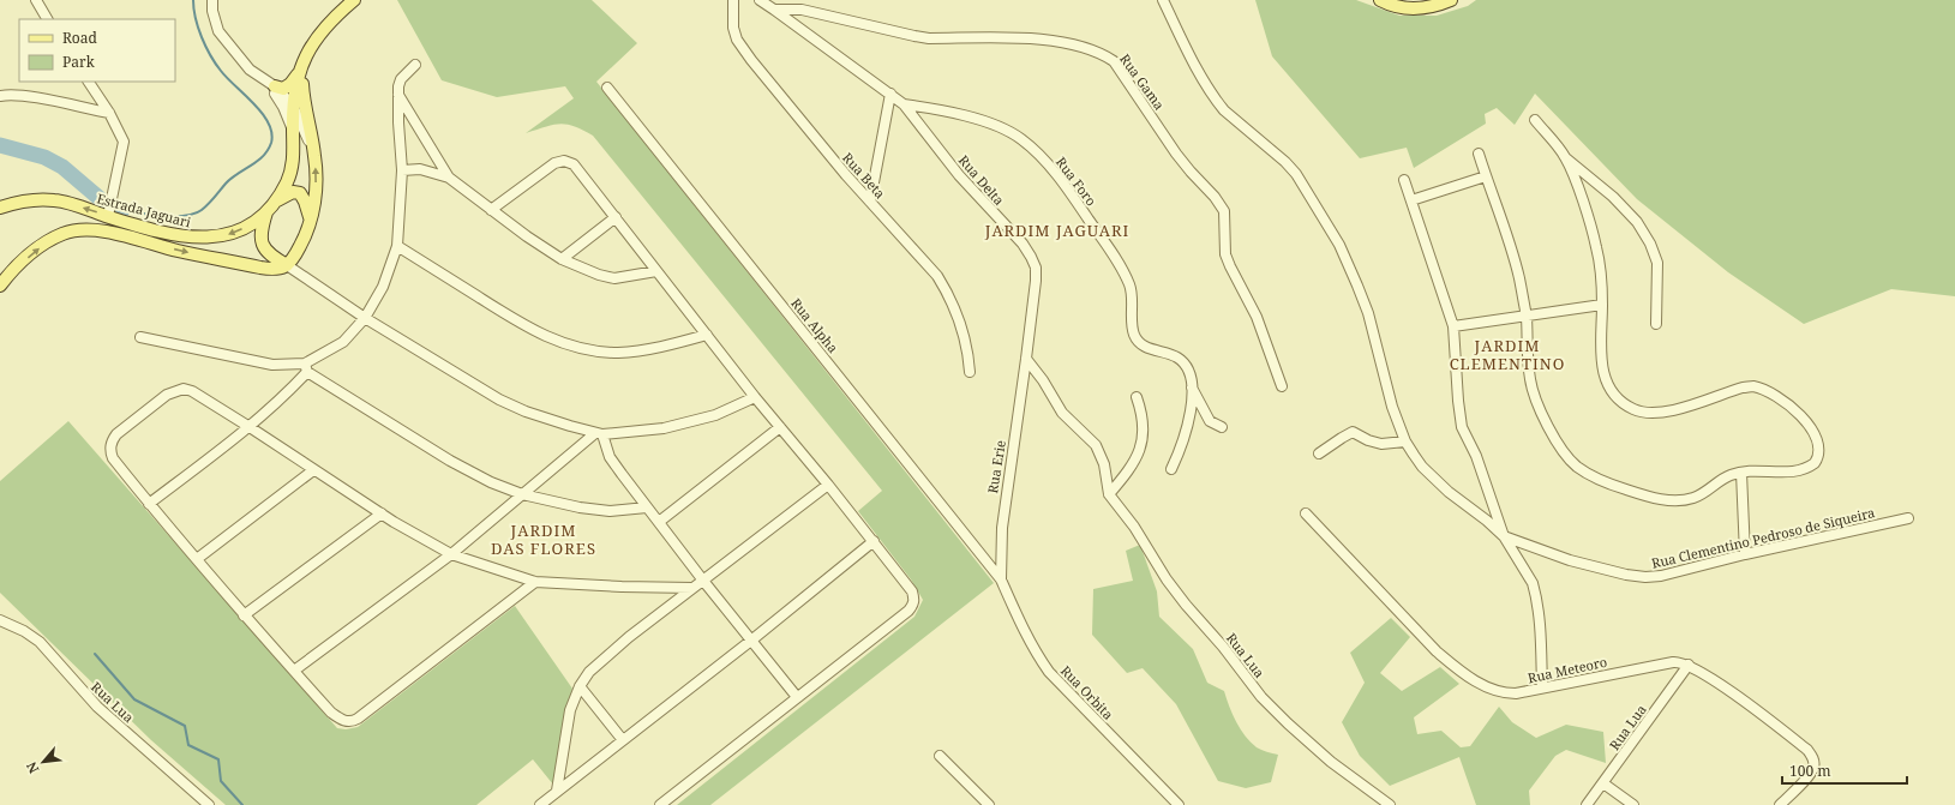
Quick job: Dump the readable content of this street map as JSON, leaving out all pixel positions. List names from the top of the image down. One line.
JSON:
{"streets":{"main road":["Estrada Jaguari"],"street":["Rua Gama","Rua Beta","Rua Delta","Rua Foro","Rua Alpha","Rua Erie","Rua Clementino Pedroso de Siqueira","Rua Lua","Rua Meteoro","Rua Orbita"]},"crossings":[["Rua Gama","Rua Delta"],["Rua Delta","Rua Foro"],["Rua Delta","Rua Erie"],["Rua Alpha","Rua Erie"],["Rua Alpha","Rua Orbita"],["Rua Erie","Rua Orbita"],["Rua Lua","Rua Meteoro"]],"districts":["JARDIM JAGUARI","JARDIM CLEMENTINO","JARDIM DAS FLORES"],"legend":["Road","Park"],"scale_bar":"100 m","north":"bottom left"}
